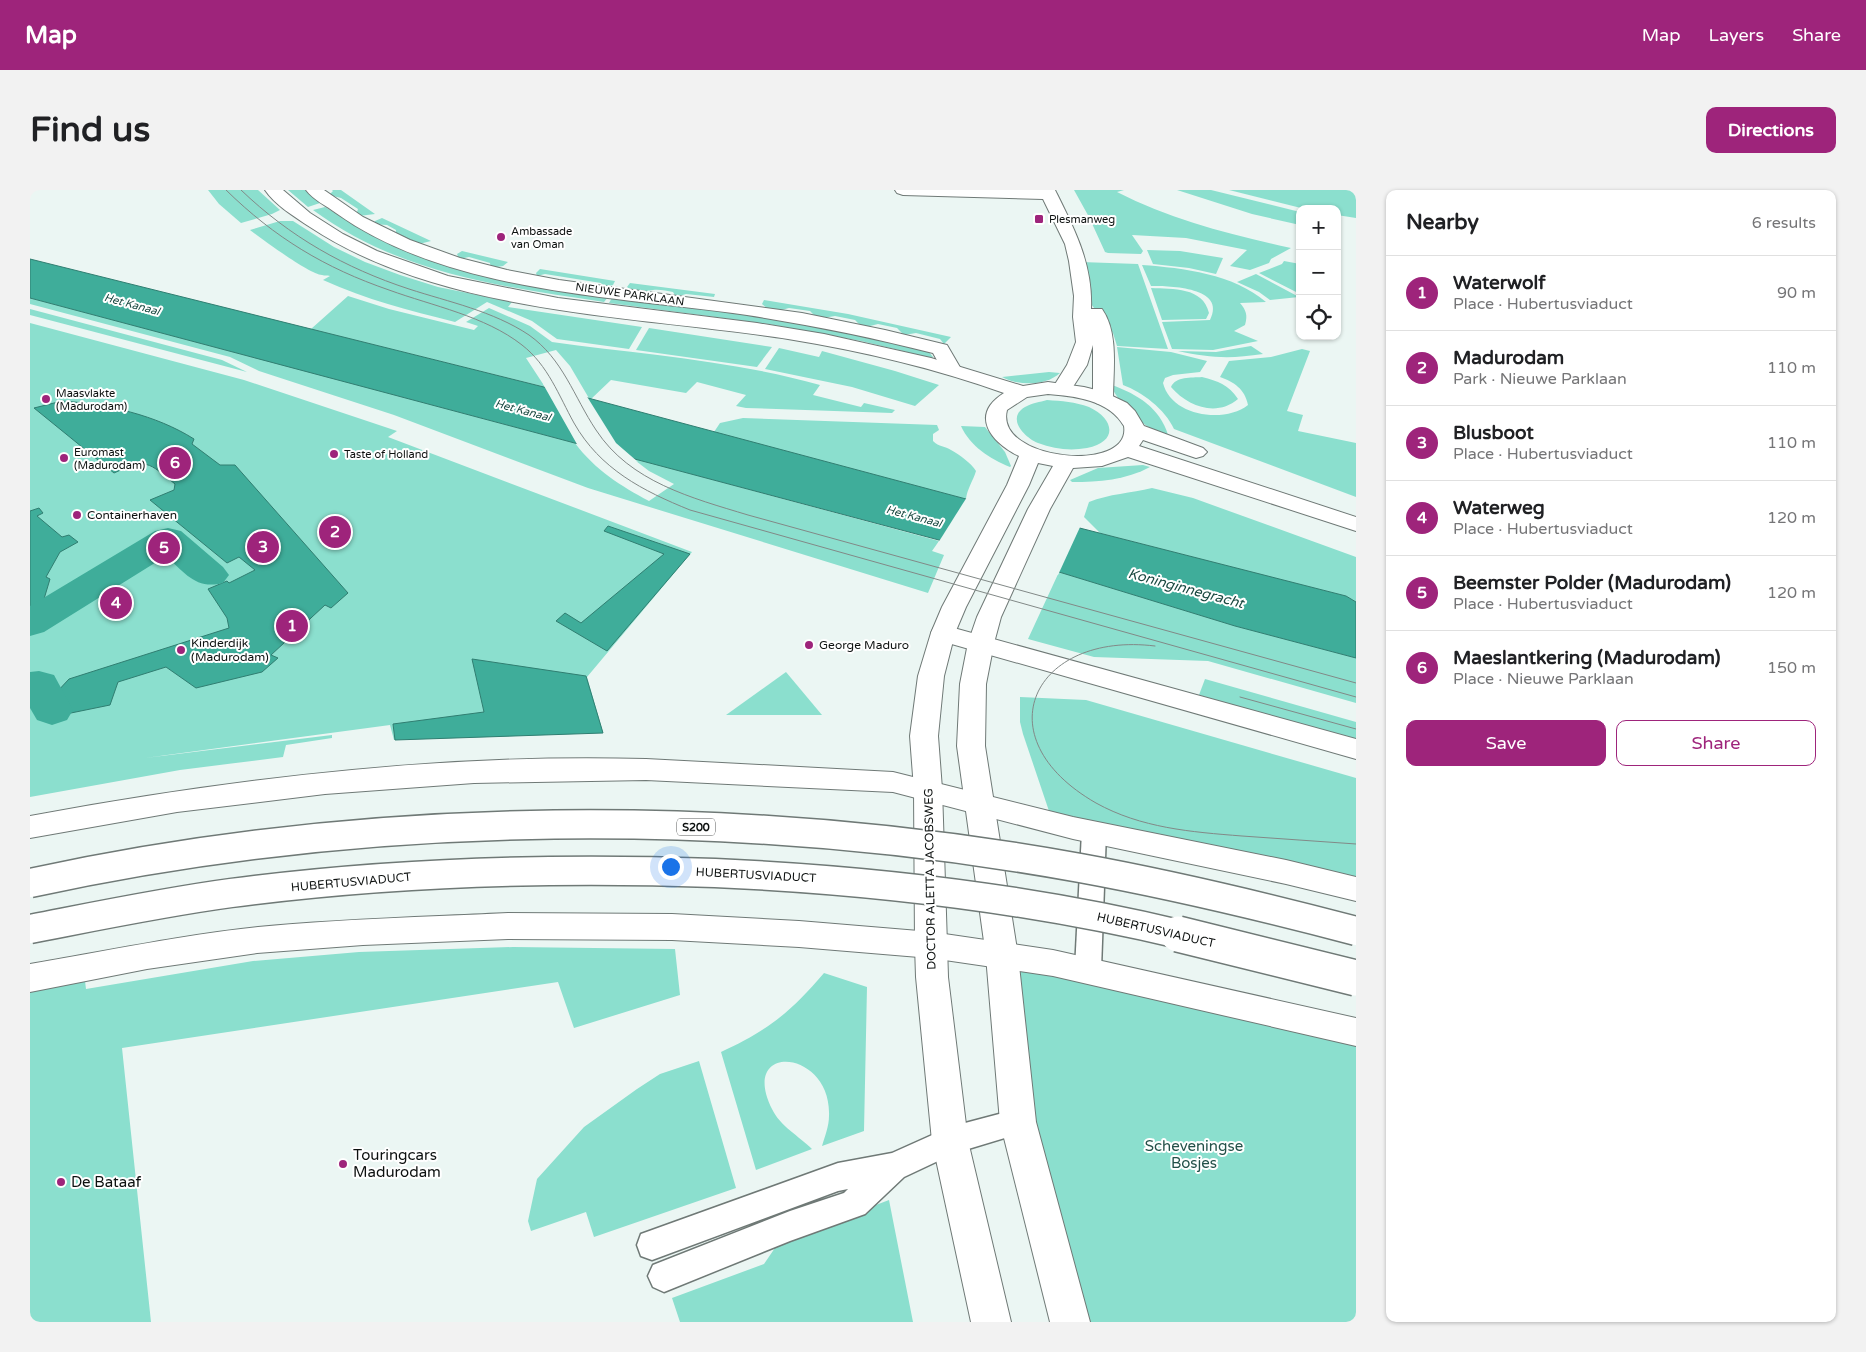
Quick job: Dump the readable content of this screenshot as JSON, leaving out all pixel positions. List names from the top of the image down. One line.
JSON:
{"streets":{"main road":["NIEUWE PARKLAAN","S200","HUBERTUSVIADUCT","DOCTOR ALETTA JACOBSWEG"]},"water":["Het Kanaal","Koninginnegracht"],"parks":["Scheveningse Bosjes"],"places":{"transit":["Plesmanweg"],"other":["Ambassade van Oman","Maasvlakte (Madurodam)","Taste of Holland","Euromast (Madurodam)","Containerhaven","George Maduro","Kinderdijk (Madurodam)","Touringcars Madurodam","De Bataaf"]},"page":{"header":"Map","nav":["Map","Layers","Share"],"buttons":["Directions",["Save","Share"]],"title":"Find us","heading":["Nearby","6 results"],"map_buttons":["+","−"],"list":[{"mark":"1","name":"Waterwolf","note":"Place · Hubertusviaduct","value":"90 m"},{"mark":"2","name":"Madurodam","note":"Park · Nieuwe Parklaan","value":"110 m"},{"mark":"3","name":"Blusboot","note":"Place · Hubertusviaduct","value":"110 m"},{"mark":"4","name":"Waterweg","note":"Place · Hubertusviaduct","value":"120 m"},{"mark":"5","name":"Beemster Polder (Madurodam)","note":"Place · Hubertusviaduct","value":"120 m"},{"mark":"6","name":"Maeslantkering (Madurodam)","note":"Place · Nieuwe Parklaan","value":"150 m"}],"pins":["6","2","3","5","4","1"]}}
